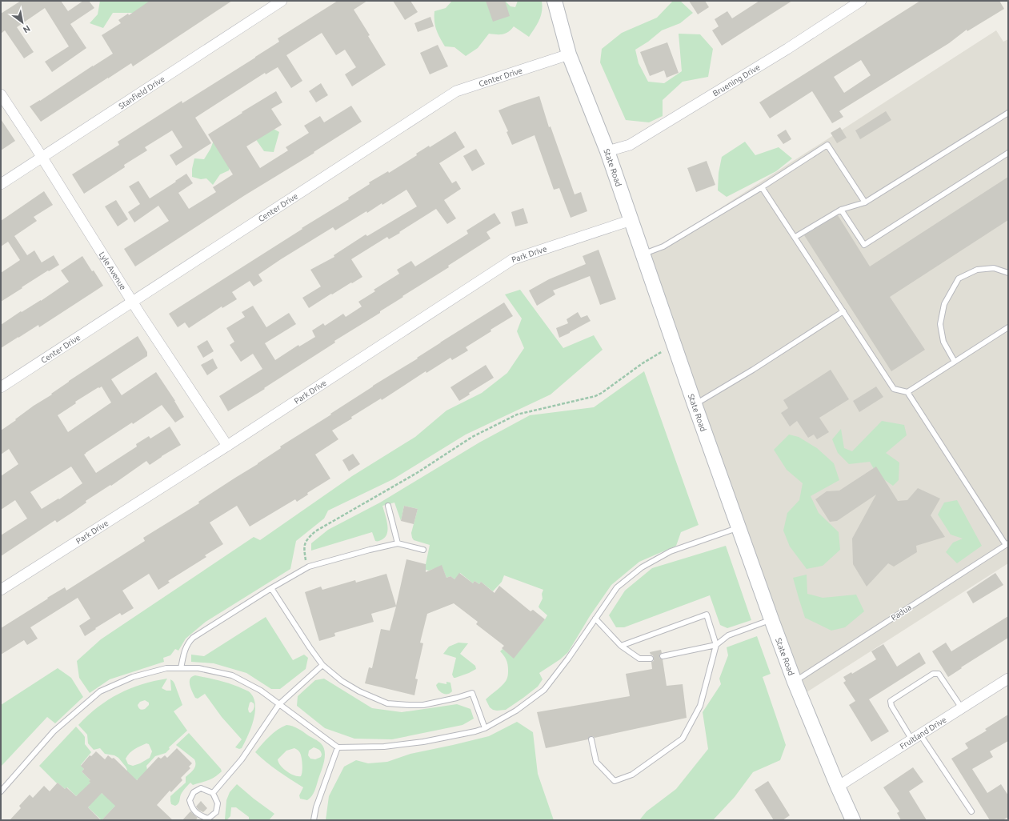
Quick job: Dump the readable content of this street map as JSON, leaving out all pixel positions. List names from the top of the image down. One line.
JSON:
{"streets":{"main road":["State Road"],"street":["Center Drive","Bruening Drive","Stanfield Drive","Park Drive","Lyle Avenue","Fruitland Drive"],"lane":["Padua"]},"crossings":[["Center Drive","State Road"],["Center Drive","Lyle Avenue"],["Bruening Drive","State Road"],["Stanfield Drive","Lyle Avenue"],["State Road","Park Drive"],["State Road","Padua"],["State Road","Fruitland Drive"],["Park Drive","Lyle Avenue"]],"north":"bottom right"}
